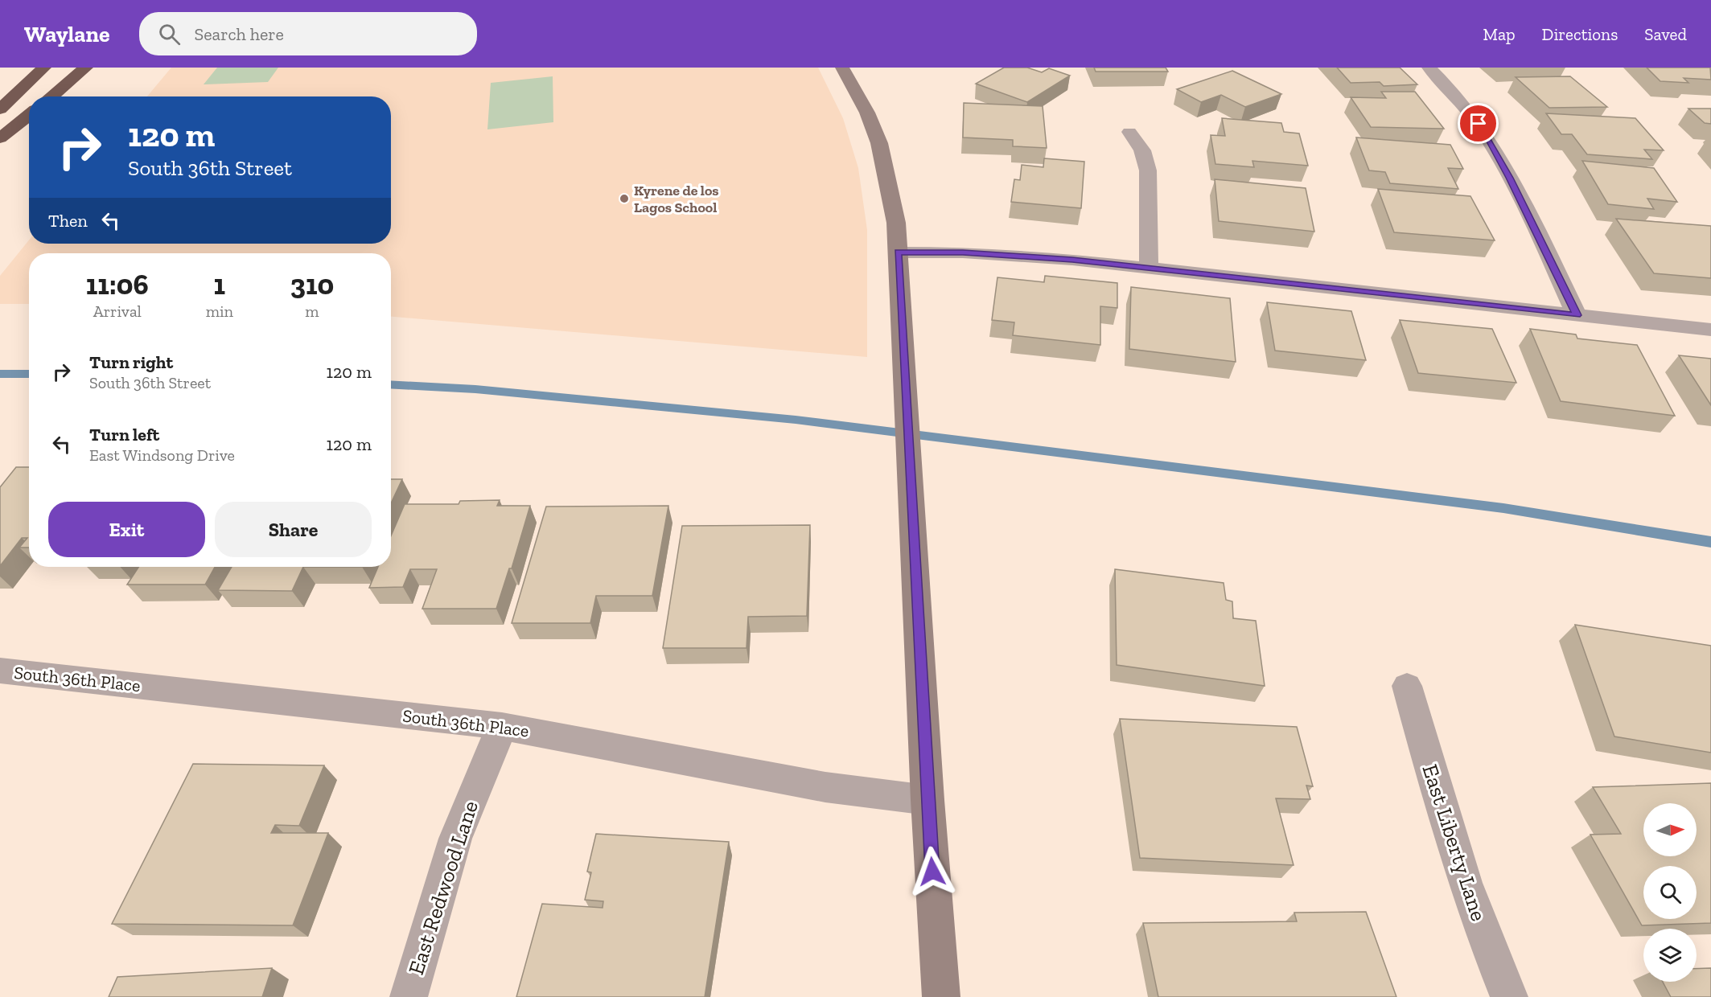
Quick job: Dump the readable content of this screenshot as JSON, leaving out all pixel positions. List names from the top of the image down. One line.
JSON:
{"streets":{"street":["South 36th Place","East Liberty Lane","East Redwood Lane"]},"crossings":[["South 36th Place","East Redwood Lane"]],"places":["Kyrene de los Lagos School"],"north":"right","page":{"header":"Waylane","search":"Search here","nav":["Map","Directions","Saved"],"turn":["120 m","South 36th Street"],"then":"Then","eta":["11:06","Arrival","1","min","310","m"],"list":[{"name":"Turn right","note":"South 36th Street","value":"120 m"},{"name":"Turn left","note":"East Windsong Drive","value":"120 m"}],"buttons":["Exit","Share"]}}
